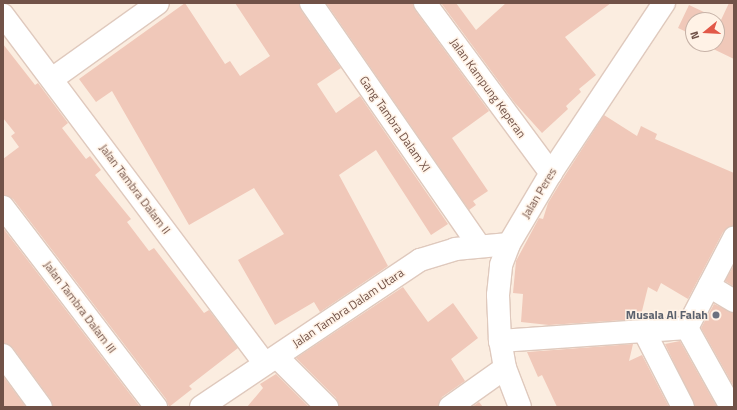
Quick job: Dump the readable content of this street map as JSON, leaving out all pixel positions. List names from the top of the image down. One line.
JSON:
{"streets":{"street":["Jalan Kampung Keperan","Gang Tambra Dalam XI","Jalan Tambra Dalam II","Jalan Peres","Jalan Tambra Dalam III","Jalan Tambra Dalam Utara"]},"crossings":[["Jalan Kampung Keperan","Jalan Peres"],["Gang Tambra Dalam XI","Jalan Tambra Dalam Utara"],["Jalan Tambra Dalam II","Jalan Tambra Dalam Utara"],["Jalan Peres","Jalan Tambra Dalam Utara"]],"places":["Musala Al Falah"],"north":"left"}
